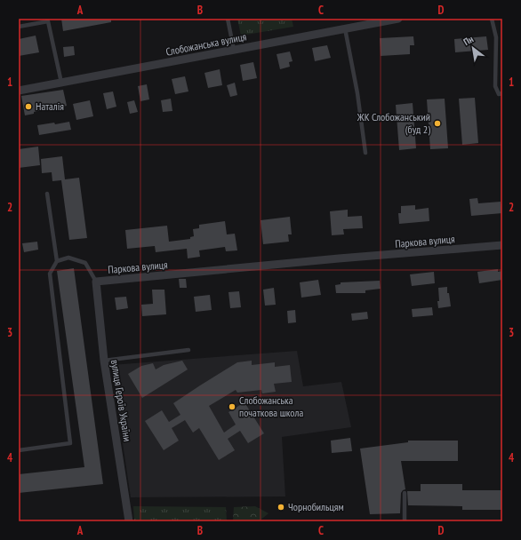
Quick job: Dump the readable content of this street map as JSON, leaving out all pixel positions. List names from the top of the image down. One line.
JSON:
{"streets":{"street":["Слобожанська вулиця","Паркова вулиця","вулиця Героїв України"]},"crossings":[["Паркова вулиця","вулиця Героїв України"]],"places":["Наталія","ЖК Слобожанський (буд 2)","Cлобожанська початкова школа","Чорнобильцям"],"north":"top left","grid":{"columns":["A","B","C","D"],"rows":["1","2","3","4"]}}
